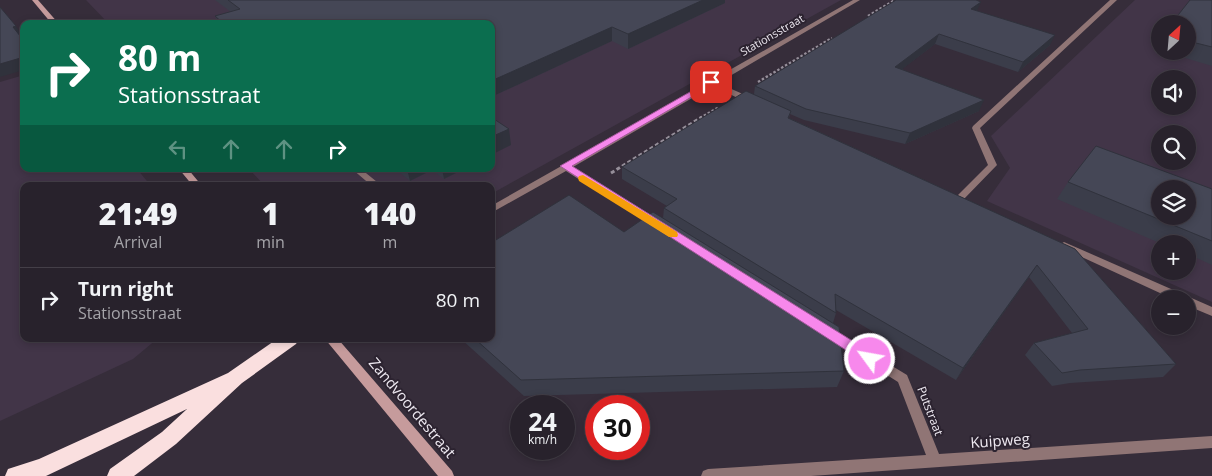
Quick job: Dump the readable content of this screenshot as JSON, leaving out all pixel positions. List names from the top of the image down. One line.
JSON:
{"streets":{"main road":["Zandvoordestraat"],"street":["Stationsstraat","Putstraat","Kuipweg"]},"crossings":[["Putstraat","Kuipweg"]],"north":"top right","page":{"map_buttons":["+","−"],"turn":["80 m","Stationsstraat"],"eta":["21:49","Arrival","1","min","140","m"],"list":[{"name":"Turn right","note":"Stationsstraat","value":"80 m"}],"speed":"24 km/h","limit":"30"}}
